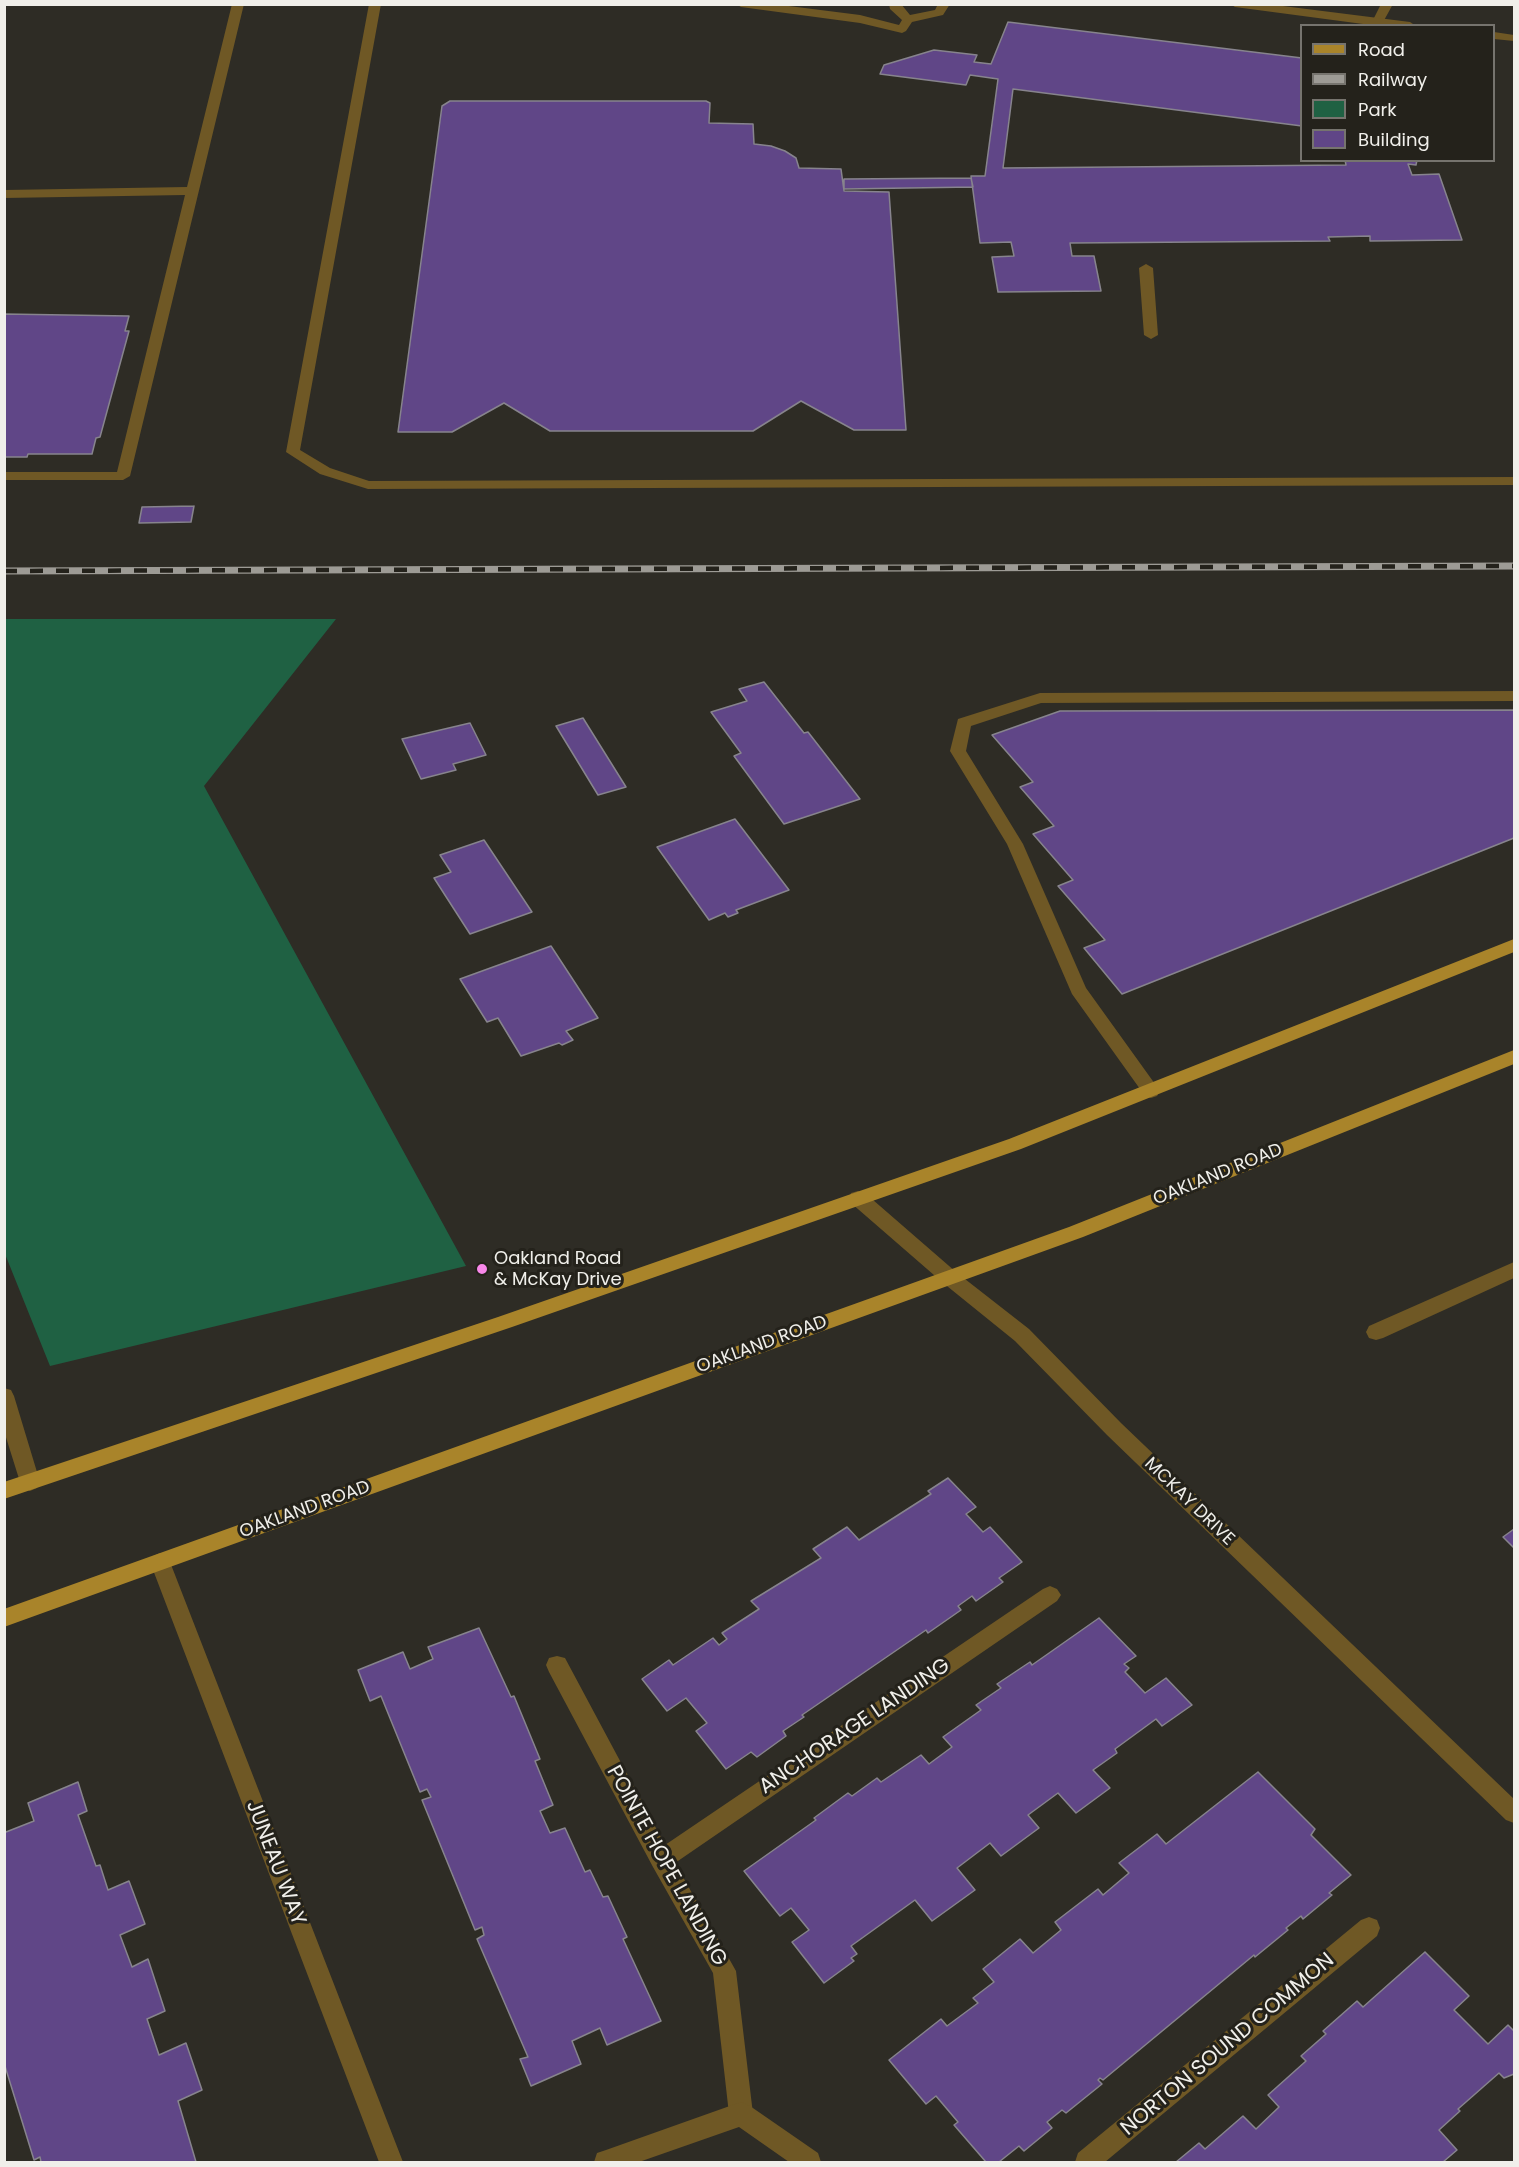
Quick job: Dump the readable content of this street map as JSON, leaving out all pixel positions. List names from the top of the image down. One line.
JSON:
{"streets":{"main road":["OAKLAND ROAD"],"street":["MCKAY DRIVE","ANCHORAGE LANDING","JUNEAU WAY","POINTE HOPE LANDING","NORTON SOUND COMMON"]},"crossings":[["OAKLAND ROAD","MCKAY DRIVE"],["OAKLAND ROAD","JUNEAU WAY"],["ANCHORAGE LANDING","POINTE HOPE LANDING"]],"places":["Oakland Road & McKay Drive"],"legend":["Road","Railway","Park","Building"]}
